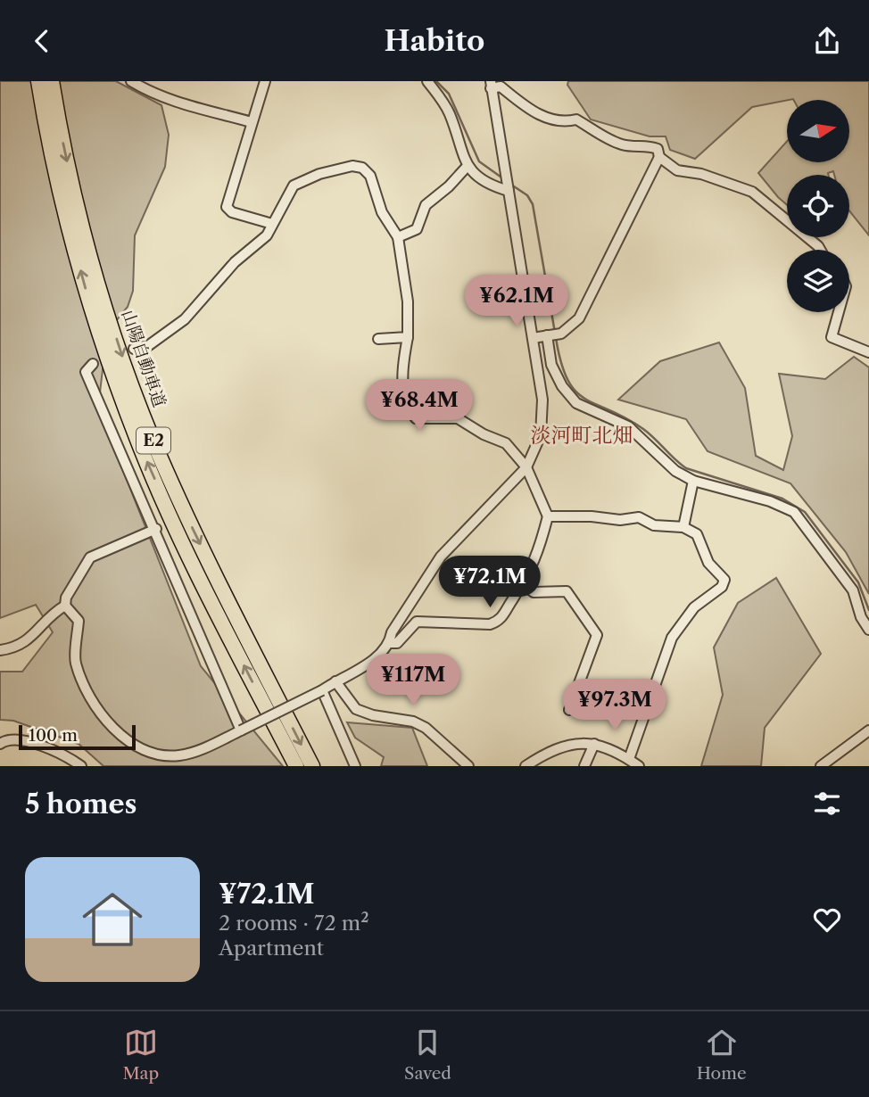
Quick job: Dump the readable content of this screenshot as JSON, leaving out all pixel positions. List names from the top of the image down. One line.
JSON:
{"streets":{"highway":["山陽自動車道","E2"]},"districts":["淡河町北畑"],"scale_bar":"100 m","north":"right","page":{"header":"Habito","price":["¥62.1M","¥68.4M","¥72.1M","¥117M","¥97.3M"],"scale":"100 m","heading":"5 homes","list":[{"name":"¥72.1M","note":"2 rooms · 72 m² · Apartment"}],"tabs":["Map","Saved","Home"]}}
